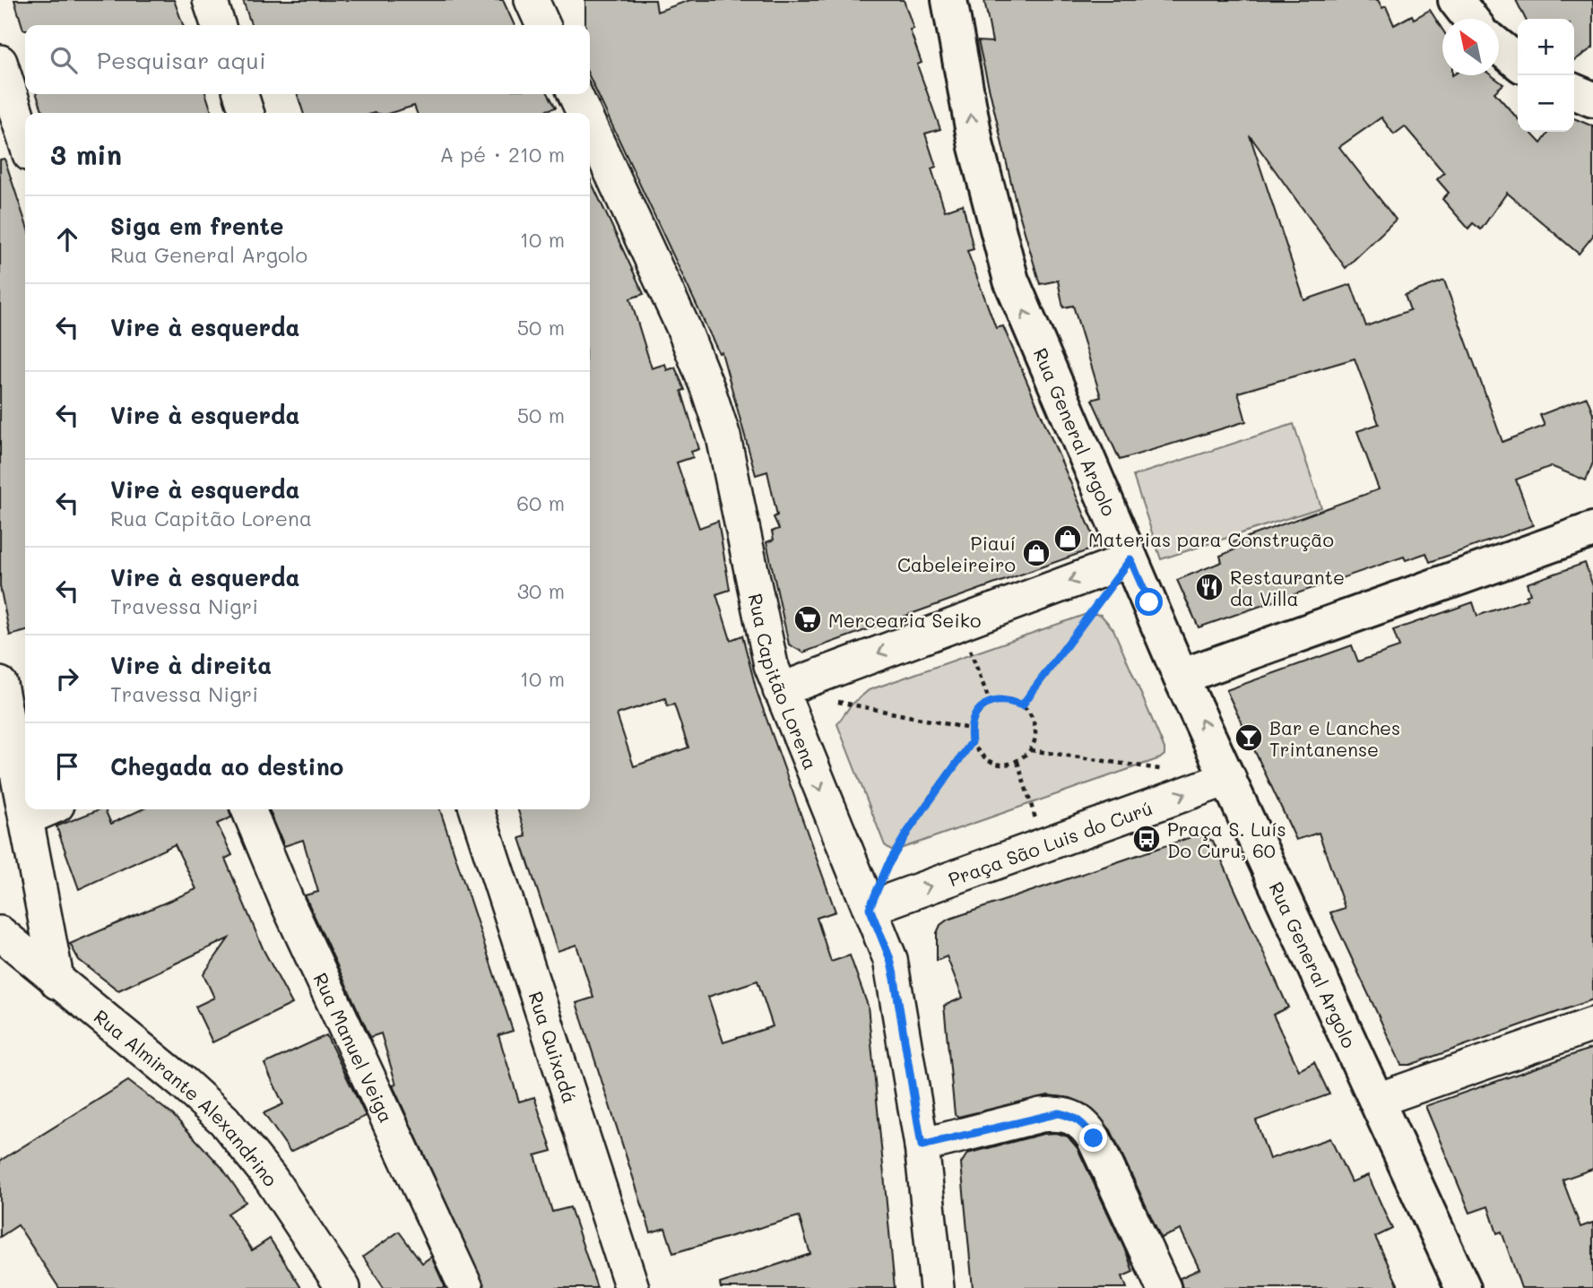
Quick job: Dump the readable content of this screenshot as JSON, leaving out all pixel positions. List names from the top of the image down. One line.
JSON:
{"streets":{"street":["Rua General Argolo","Rua Capitão Lorena","Praça São Luis do Curú","Rua Quixadá","Rua Manuel Veiga","Rua Almirante Alexandrino"]},"crossings":[["Rua General Argolo","Praça São Luis do Curú"],["Rua Capitão Lorena","Praça São Luis do Curú"]],"one_way":["Rua General Argolo"],"places":{"shop":["Materias para Construção","Piauí Cabeleireiro"],"restaurant":["Restaurante da Villa"],"supermarket":["Mercearia Seiko"],"bar":["Bar e Lanches Trintanense"],"bus stop":["Praça S. Luís Do Curu, 60"]},"north":"top left","page":{"map_buttons":["+","−"],"search":"Pesquisar aqui","heading":["3 min","A pé · 210 m"],"list":[["Siga em frente","Rua General Argolo","10 m"],["Vire à esquerda","50 m"],["Vire à esquerda","50 m"],["Vire à esquerda","Rua Capitão Lorena","60 m"],["Vire à esquerda","Travessa Nigri","30 m"],["Vire à direita","Travessa Nigri","10 m"],"Chegada ao destino"]}}
